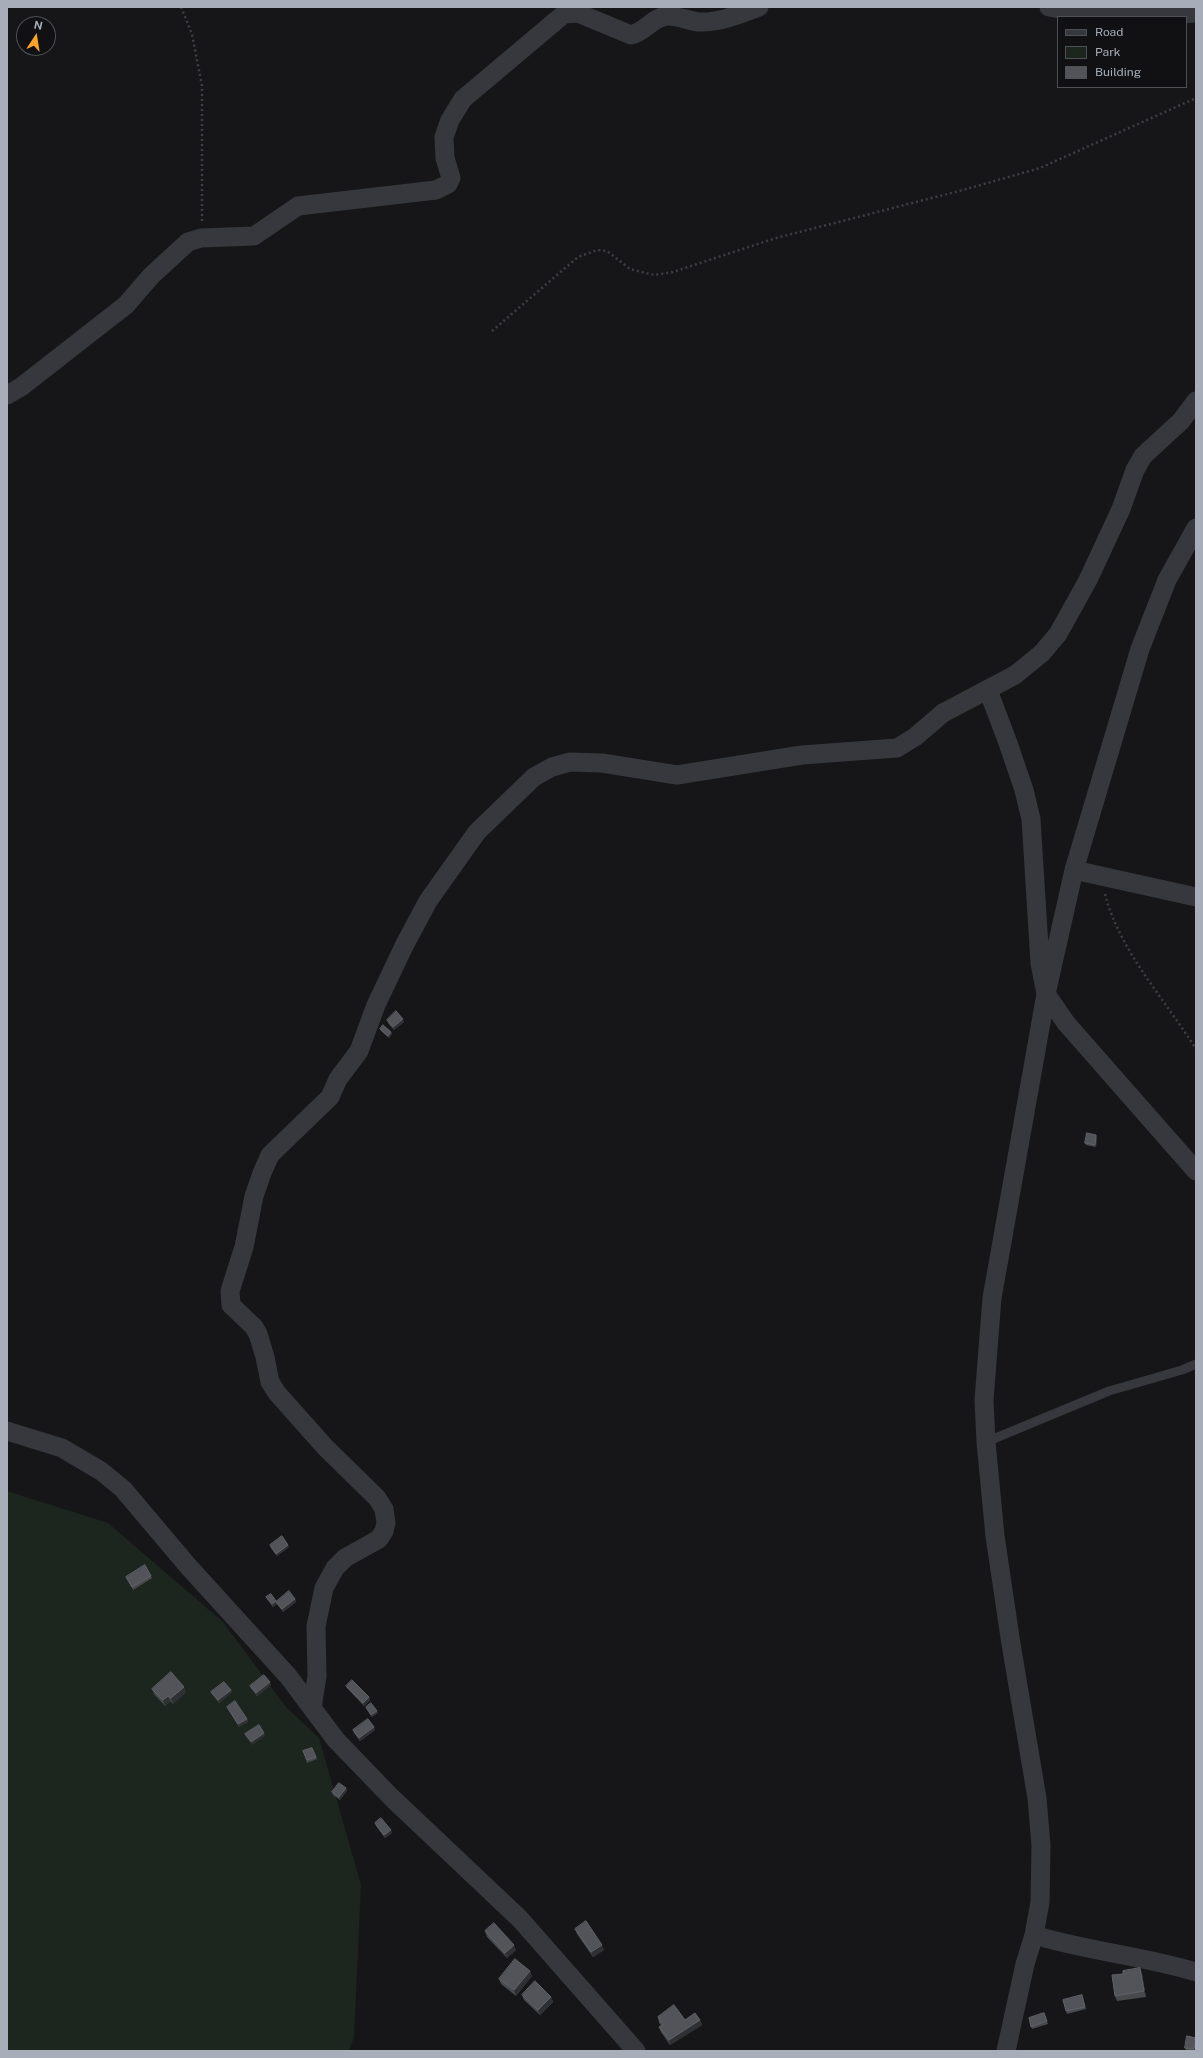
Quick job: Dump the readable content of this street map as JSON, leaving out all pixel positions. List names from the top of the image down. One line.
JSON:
{"legend":["Road","Park","Building"],"north":"top"}
